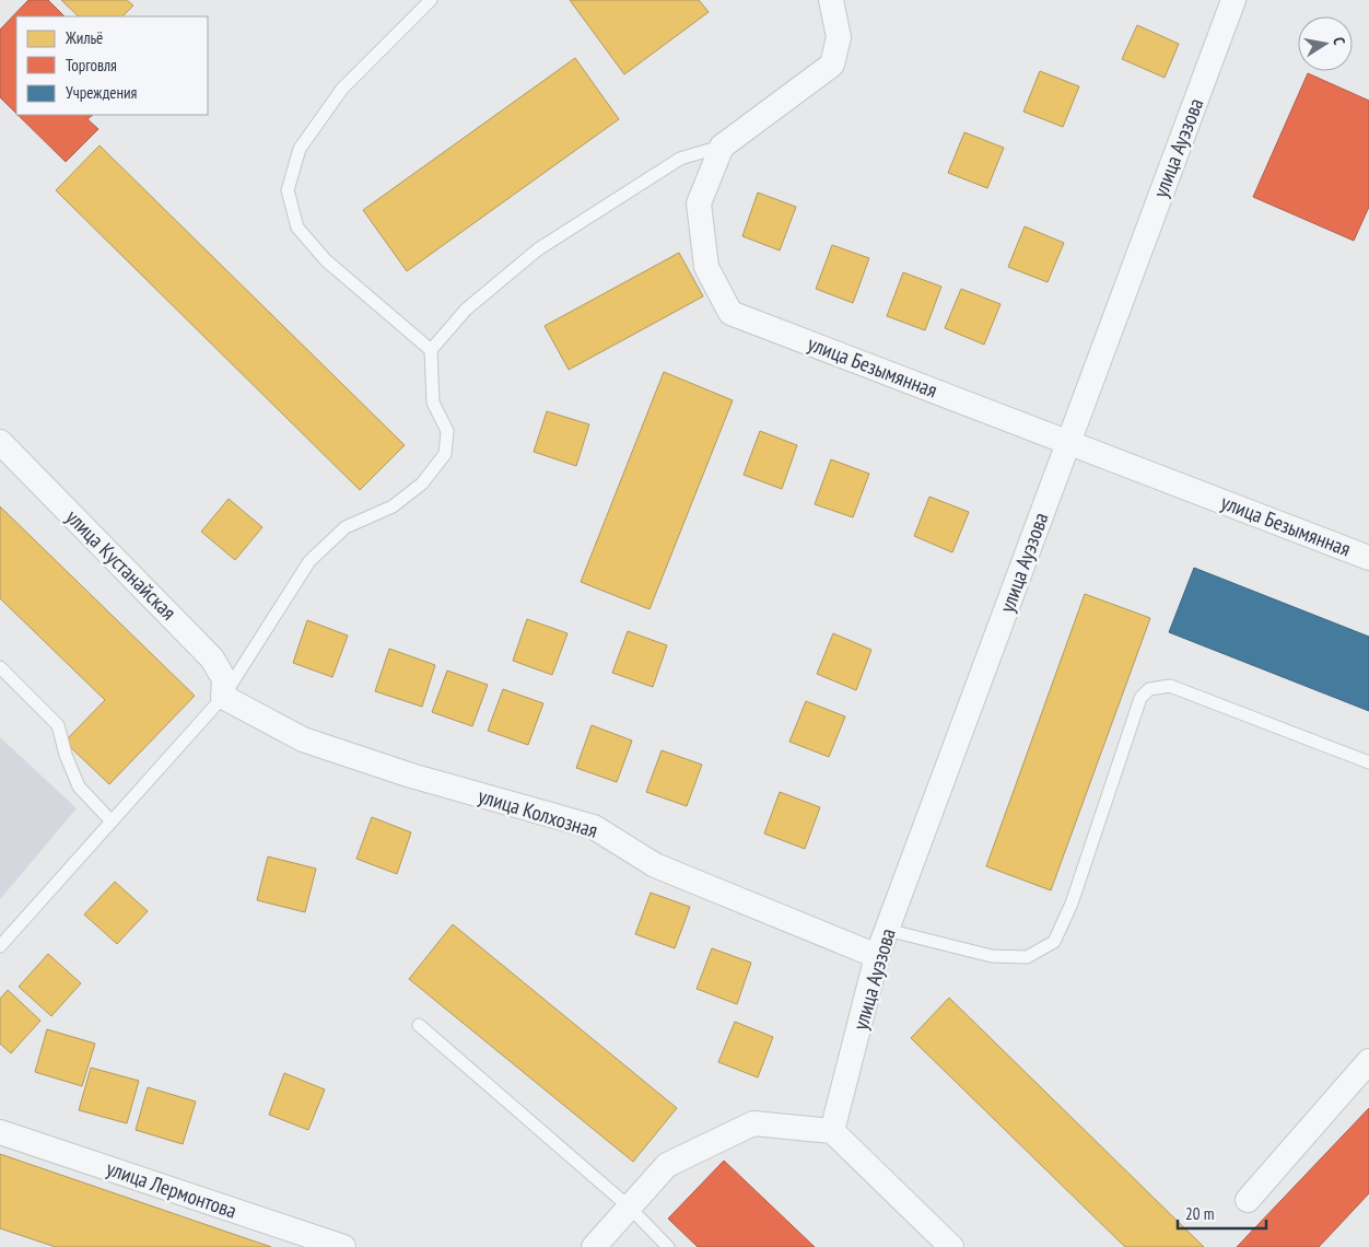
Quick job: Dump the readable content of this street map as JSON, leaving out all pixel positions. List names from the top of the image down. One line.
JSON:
{"streets":{"street":["улица Ауэзова","улица Безымянная","улица Кустанайская","улица Колхозная","улица Лермонтова"]},"crossings":[["улица Ауэзова","улица Безымянная"],["улица Ауэзова","улица Колхозная"],["улица Кустанайская","улица Колхозная"]],"legend":["Жильё","Торговля","Учреждения"],"scale_bar":"20 m","north":"right"}
